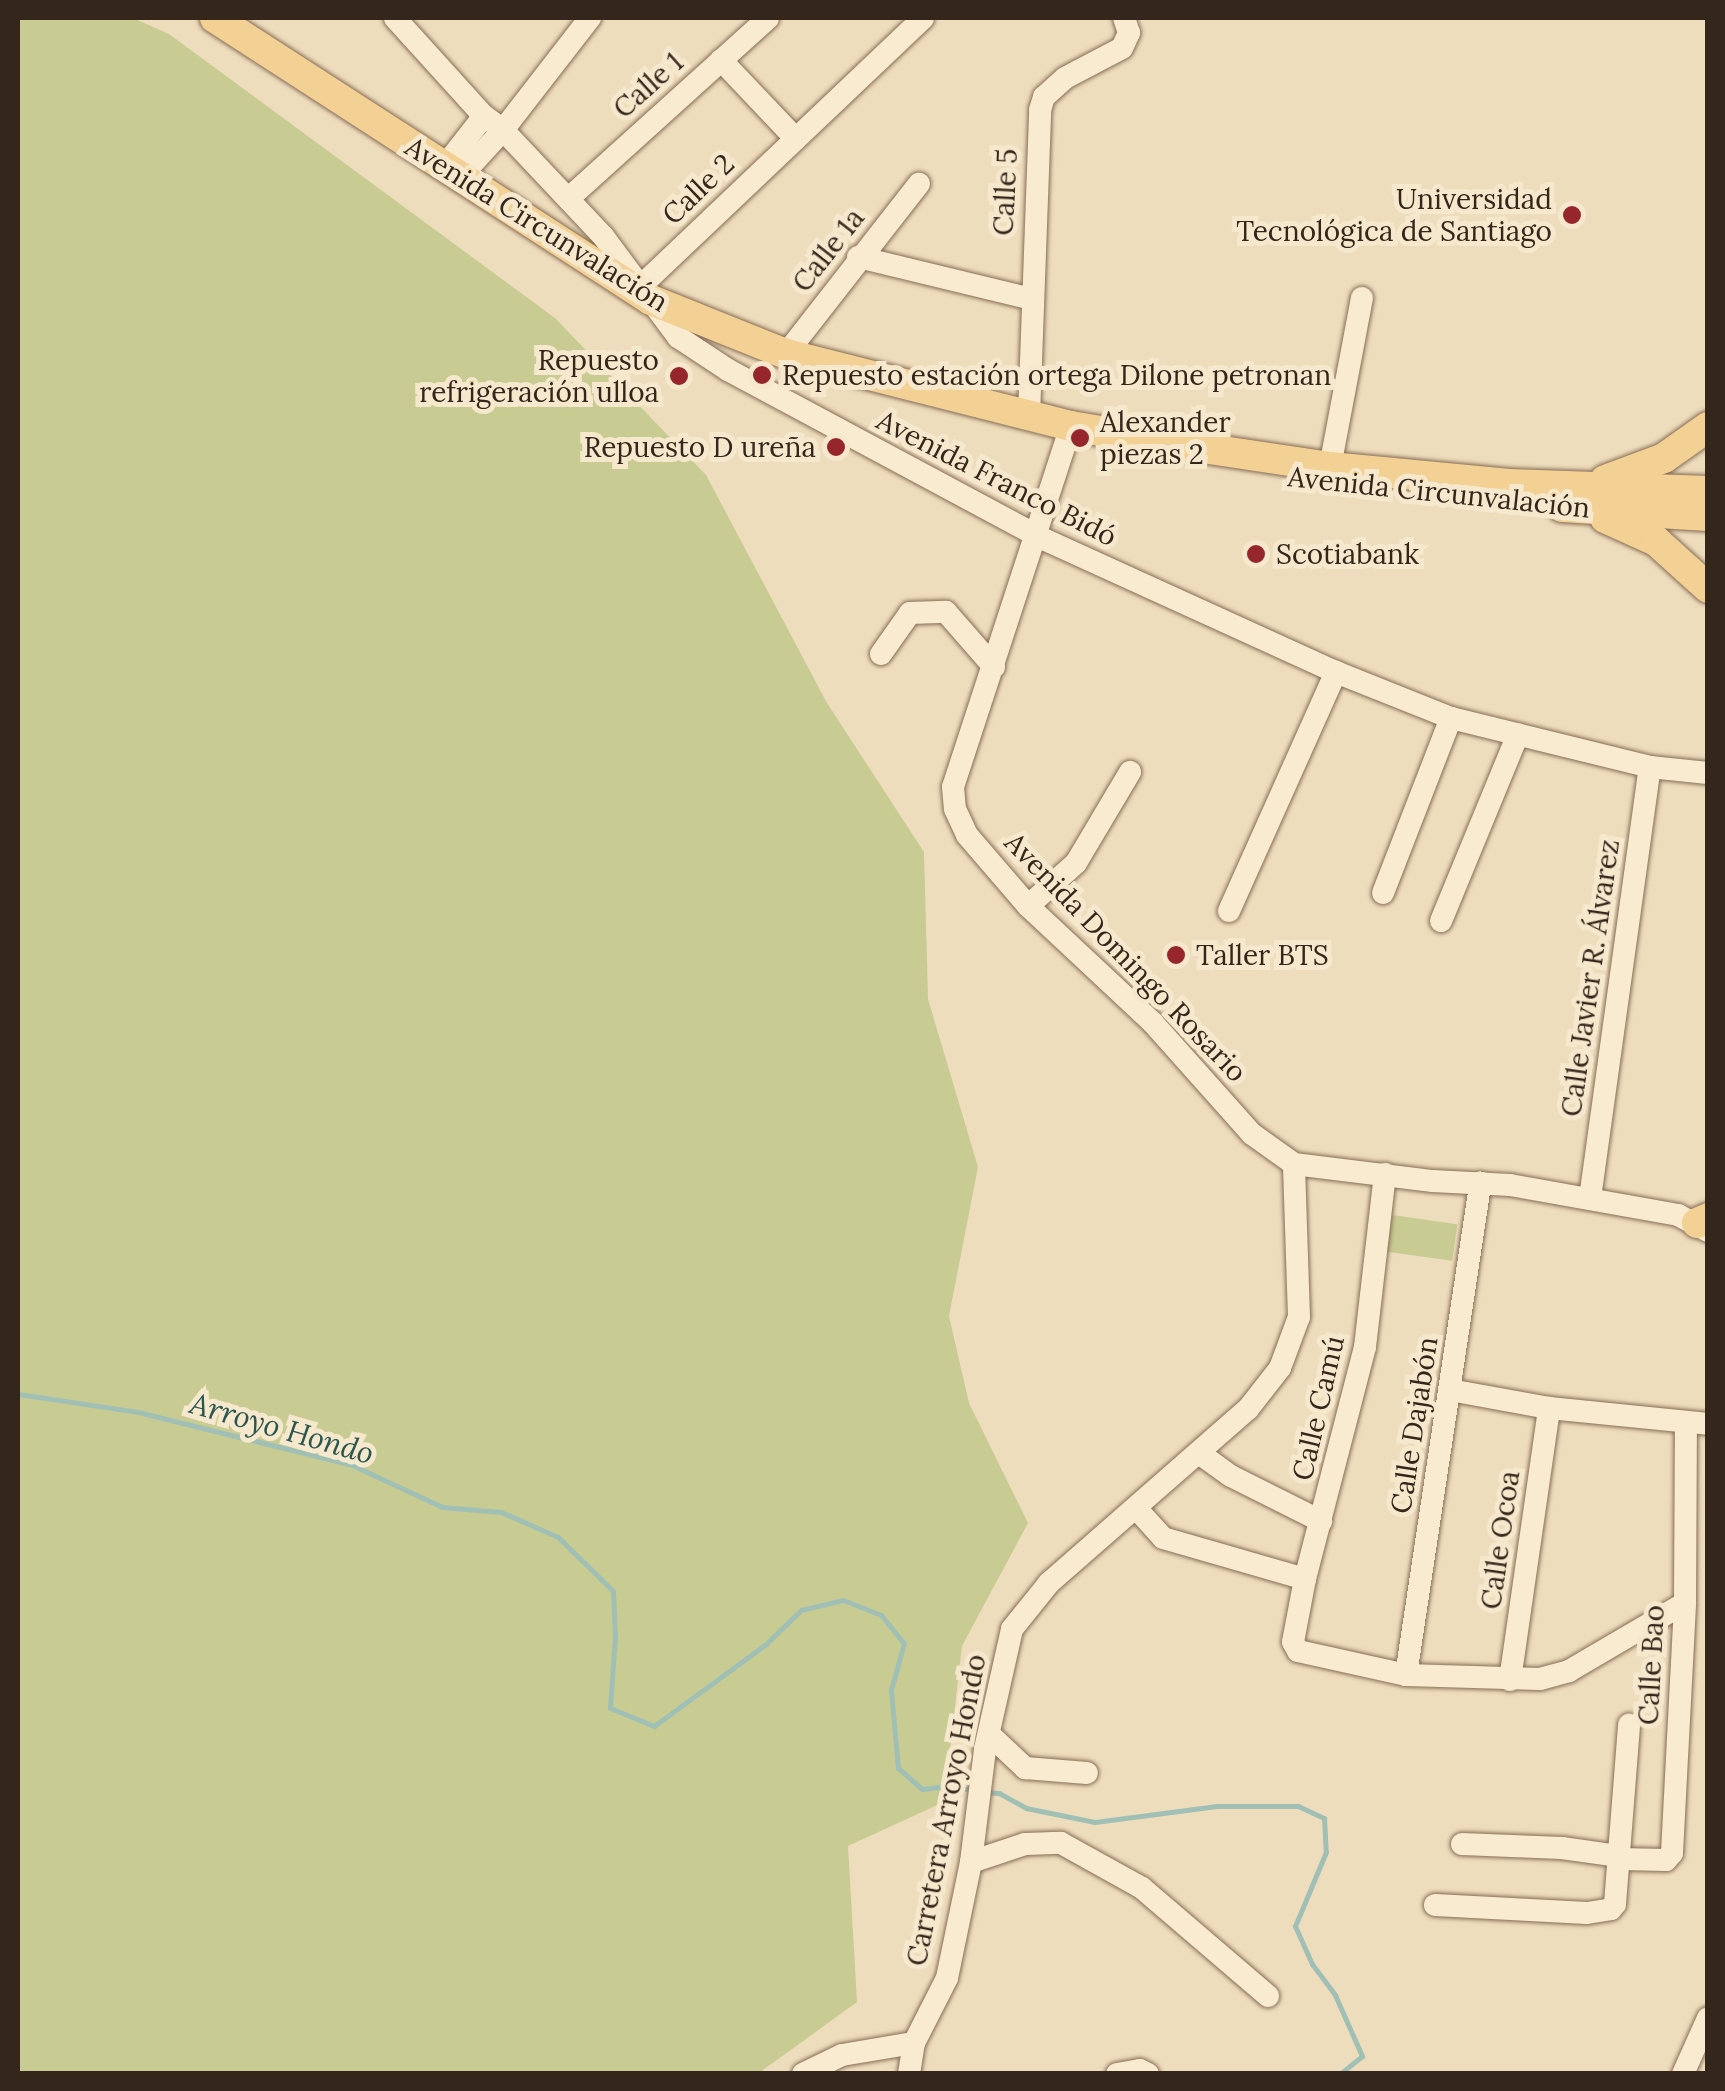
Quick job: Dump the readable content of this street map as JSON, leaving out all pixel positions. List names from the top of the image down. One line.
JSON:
{"streets":{"main road":["Avenida Circunvalación"],"street":["Calle 1","Calle 2","Calle 5","Calle 1a","Avenida Franco Bidó","Avenida Domingo Rosario","Calle Javier R. Álvarez","Calle Camú","Calle Dajabón","Calle Ocoa","Calle Bao","Carretera Arroyo Hondo"]},"crossings":[["Calle 1","Avenida Franco Bidó"],["Calle 2","Avenida Circunvalación"],["Calle 2","Avenida Franco Bidó"],["Calle 5","Avenida Circunvalación"],["Avenida Circunvalación","Calle 1a"],["Avenida Circunvalación","Avenida Franco Bidó"],["Avenida Circunvalación","Avenida Domingo Rosario"],["Avenida Franco Bidó","Avenida Domingo Rosario"],["Avenida Franco Bidó","Calle Javier R. Álvarez"],["Avenida Domingo Rosario","Calle Javier R. Álvarez"],["Avenida Domingo Rosario","Calle Camú"],["Avenida Domingo Rosario","Calle Dajabón"],["Avenida Domingo Rosario","Carretera Arroyo Hondo"],["Calle Camú","Calle Dajabón"]],"water":["Arroyo Hondo"],"places":["Universidad Tecnológica de Santiago","Repuesto estación ortega Dilone petronan","Repuesto refrigeración ulloa","Alexander piezas 2","Repuesto D ureña","Scotiabank","Taller BTS"]}
